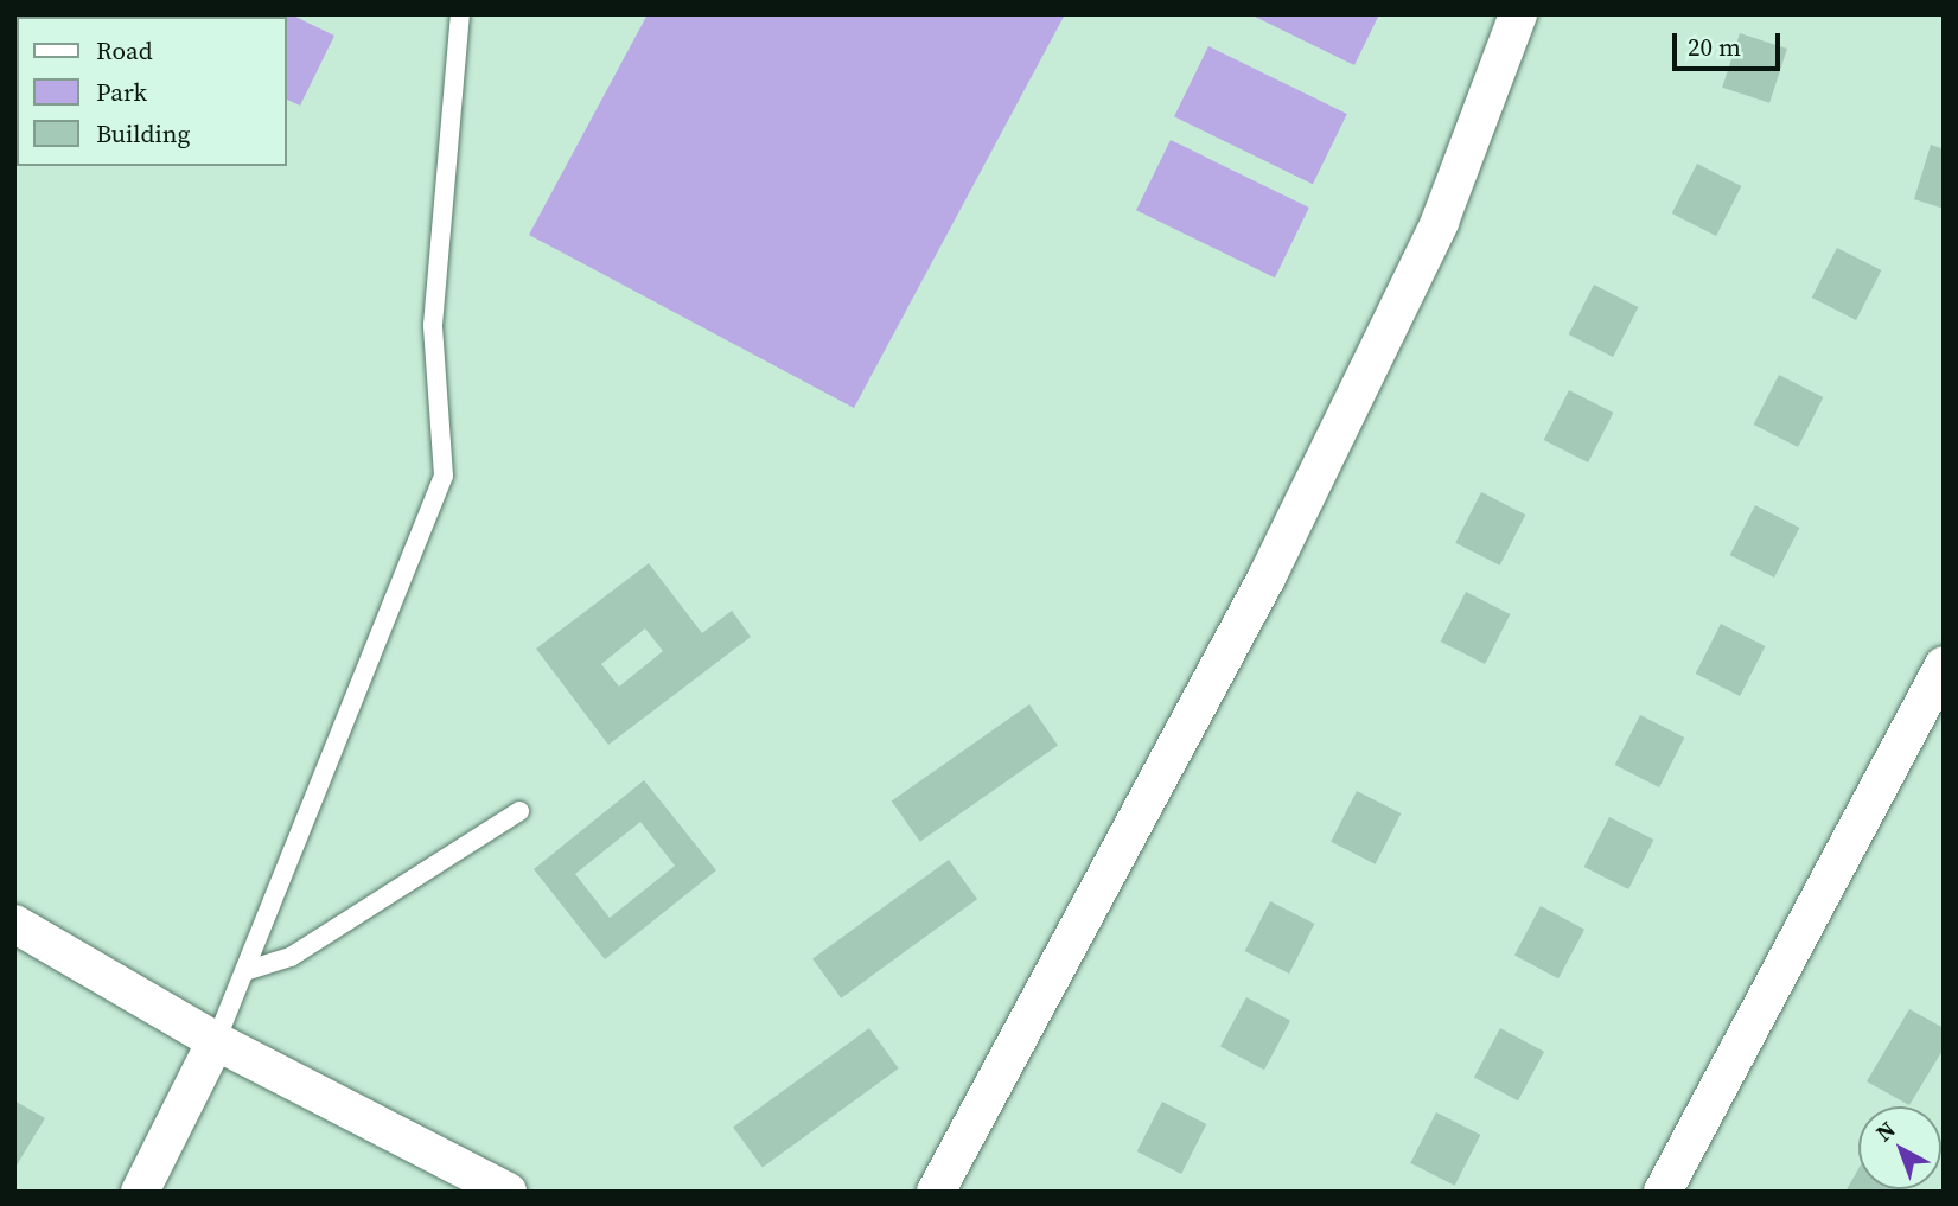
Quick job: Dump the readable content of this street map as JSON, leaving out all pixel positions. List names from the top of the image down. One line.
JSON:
{"legend":["Road","Park","Building"],"scale_bar":"20 m","north":"top left"}
